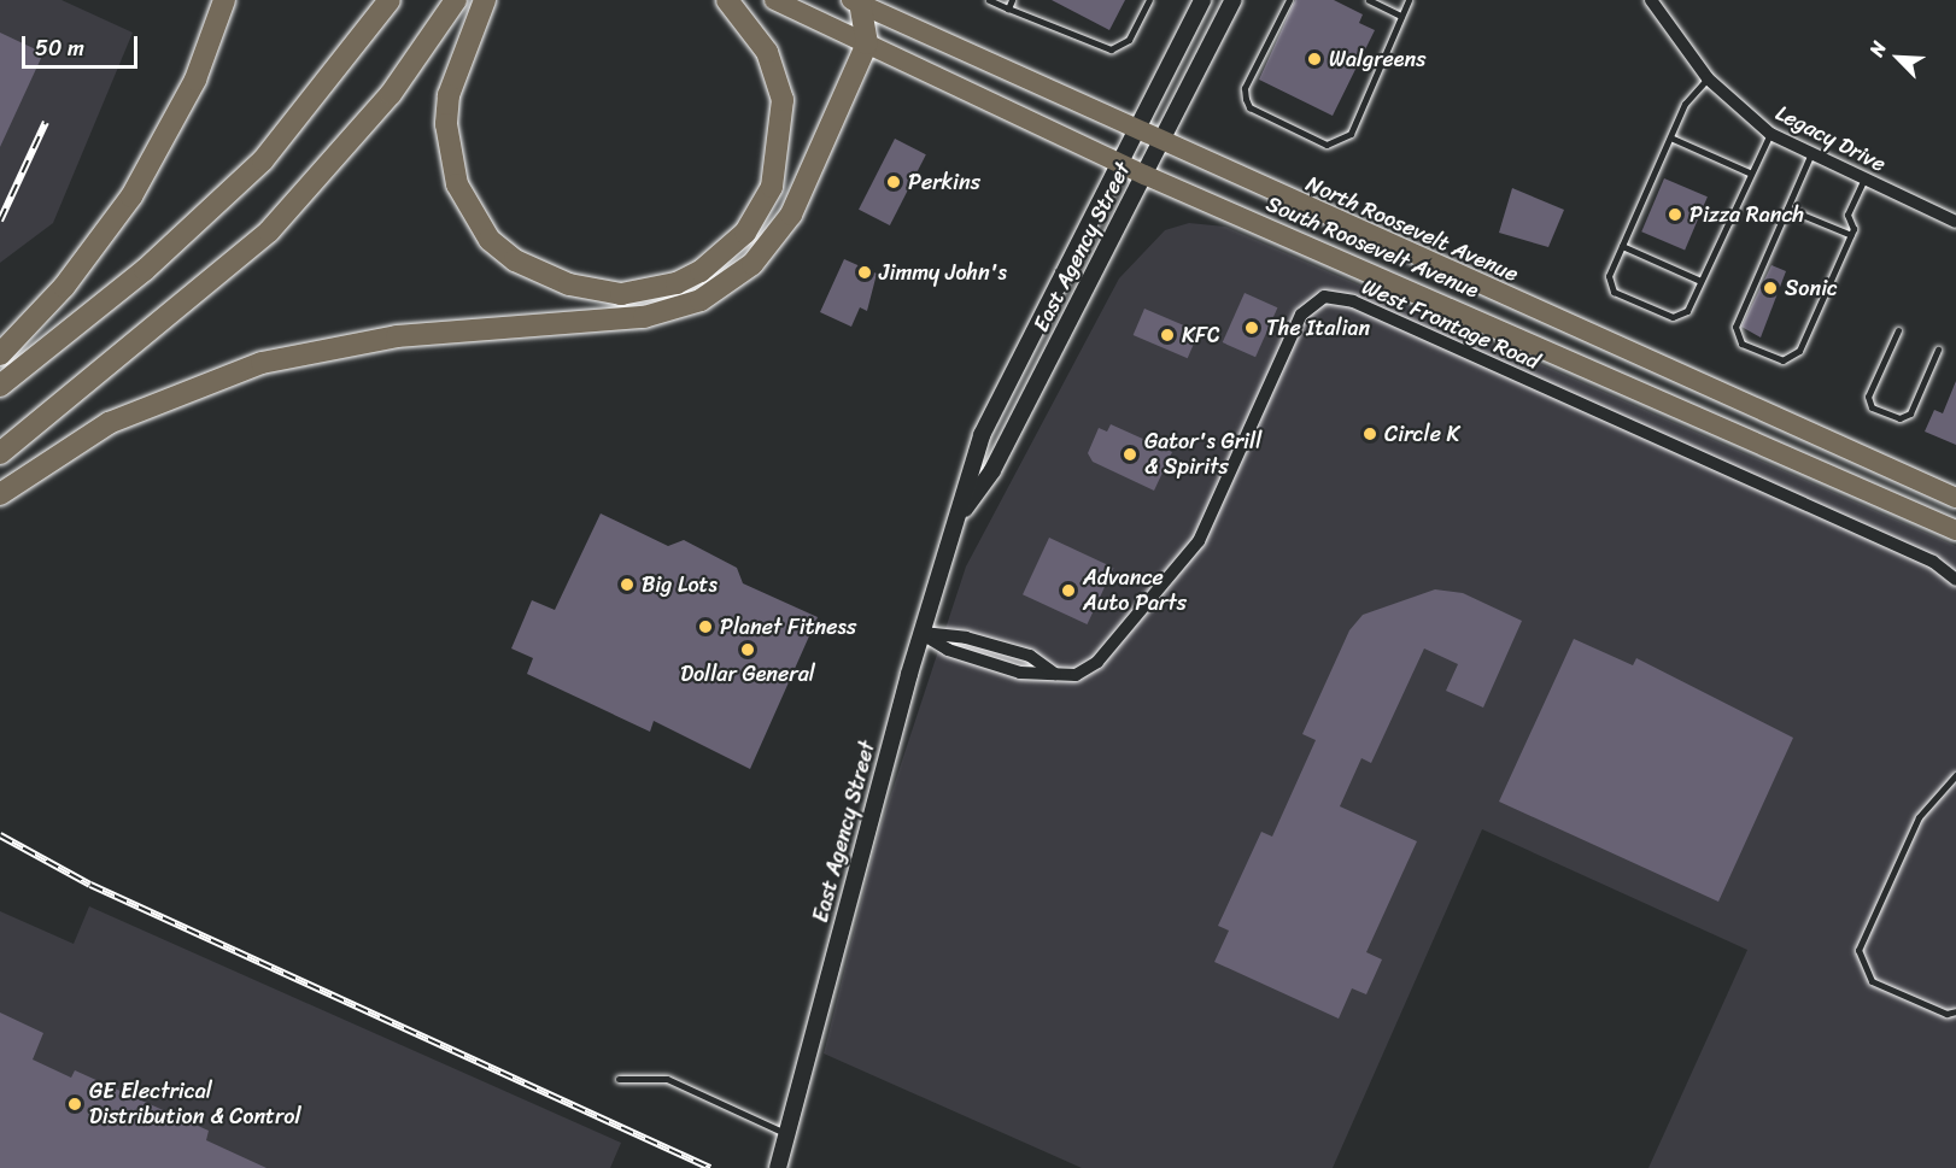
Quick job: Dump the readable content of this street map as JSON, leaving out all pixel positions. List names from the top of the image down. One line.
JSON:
{"streets":{"highway":["North Roosevelt Avenue","South Roosevelt Avenue"],"main road":["East Agency Street"],"street":["Legacy Drive","West Frontage Road"]},"crossings":[["North Roosevelt Avenue","East Agency Street"],["East Agency Street","South Roosevelt Avenue"],["East Agency Street","West Frontage Road"]],"places":["Walgreens","Perkins","Pizza Ranch","Jimmy John's","Sonic","The Italian","KFC","Circle K","Gator's Grill & Spirits","Big Lots","Advance Auto Parts","Planet Fitness","Dollar General","GE Electrical Distribution & Control"],"scale_bar":"50 m","north":"top left"}
